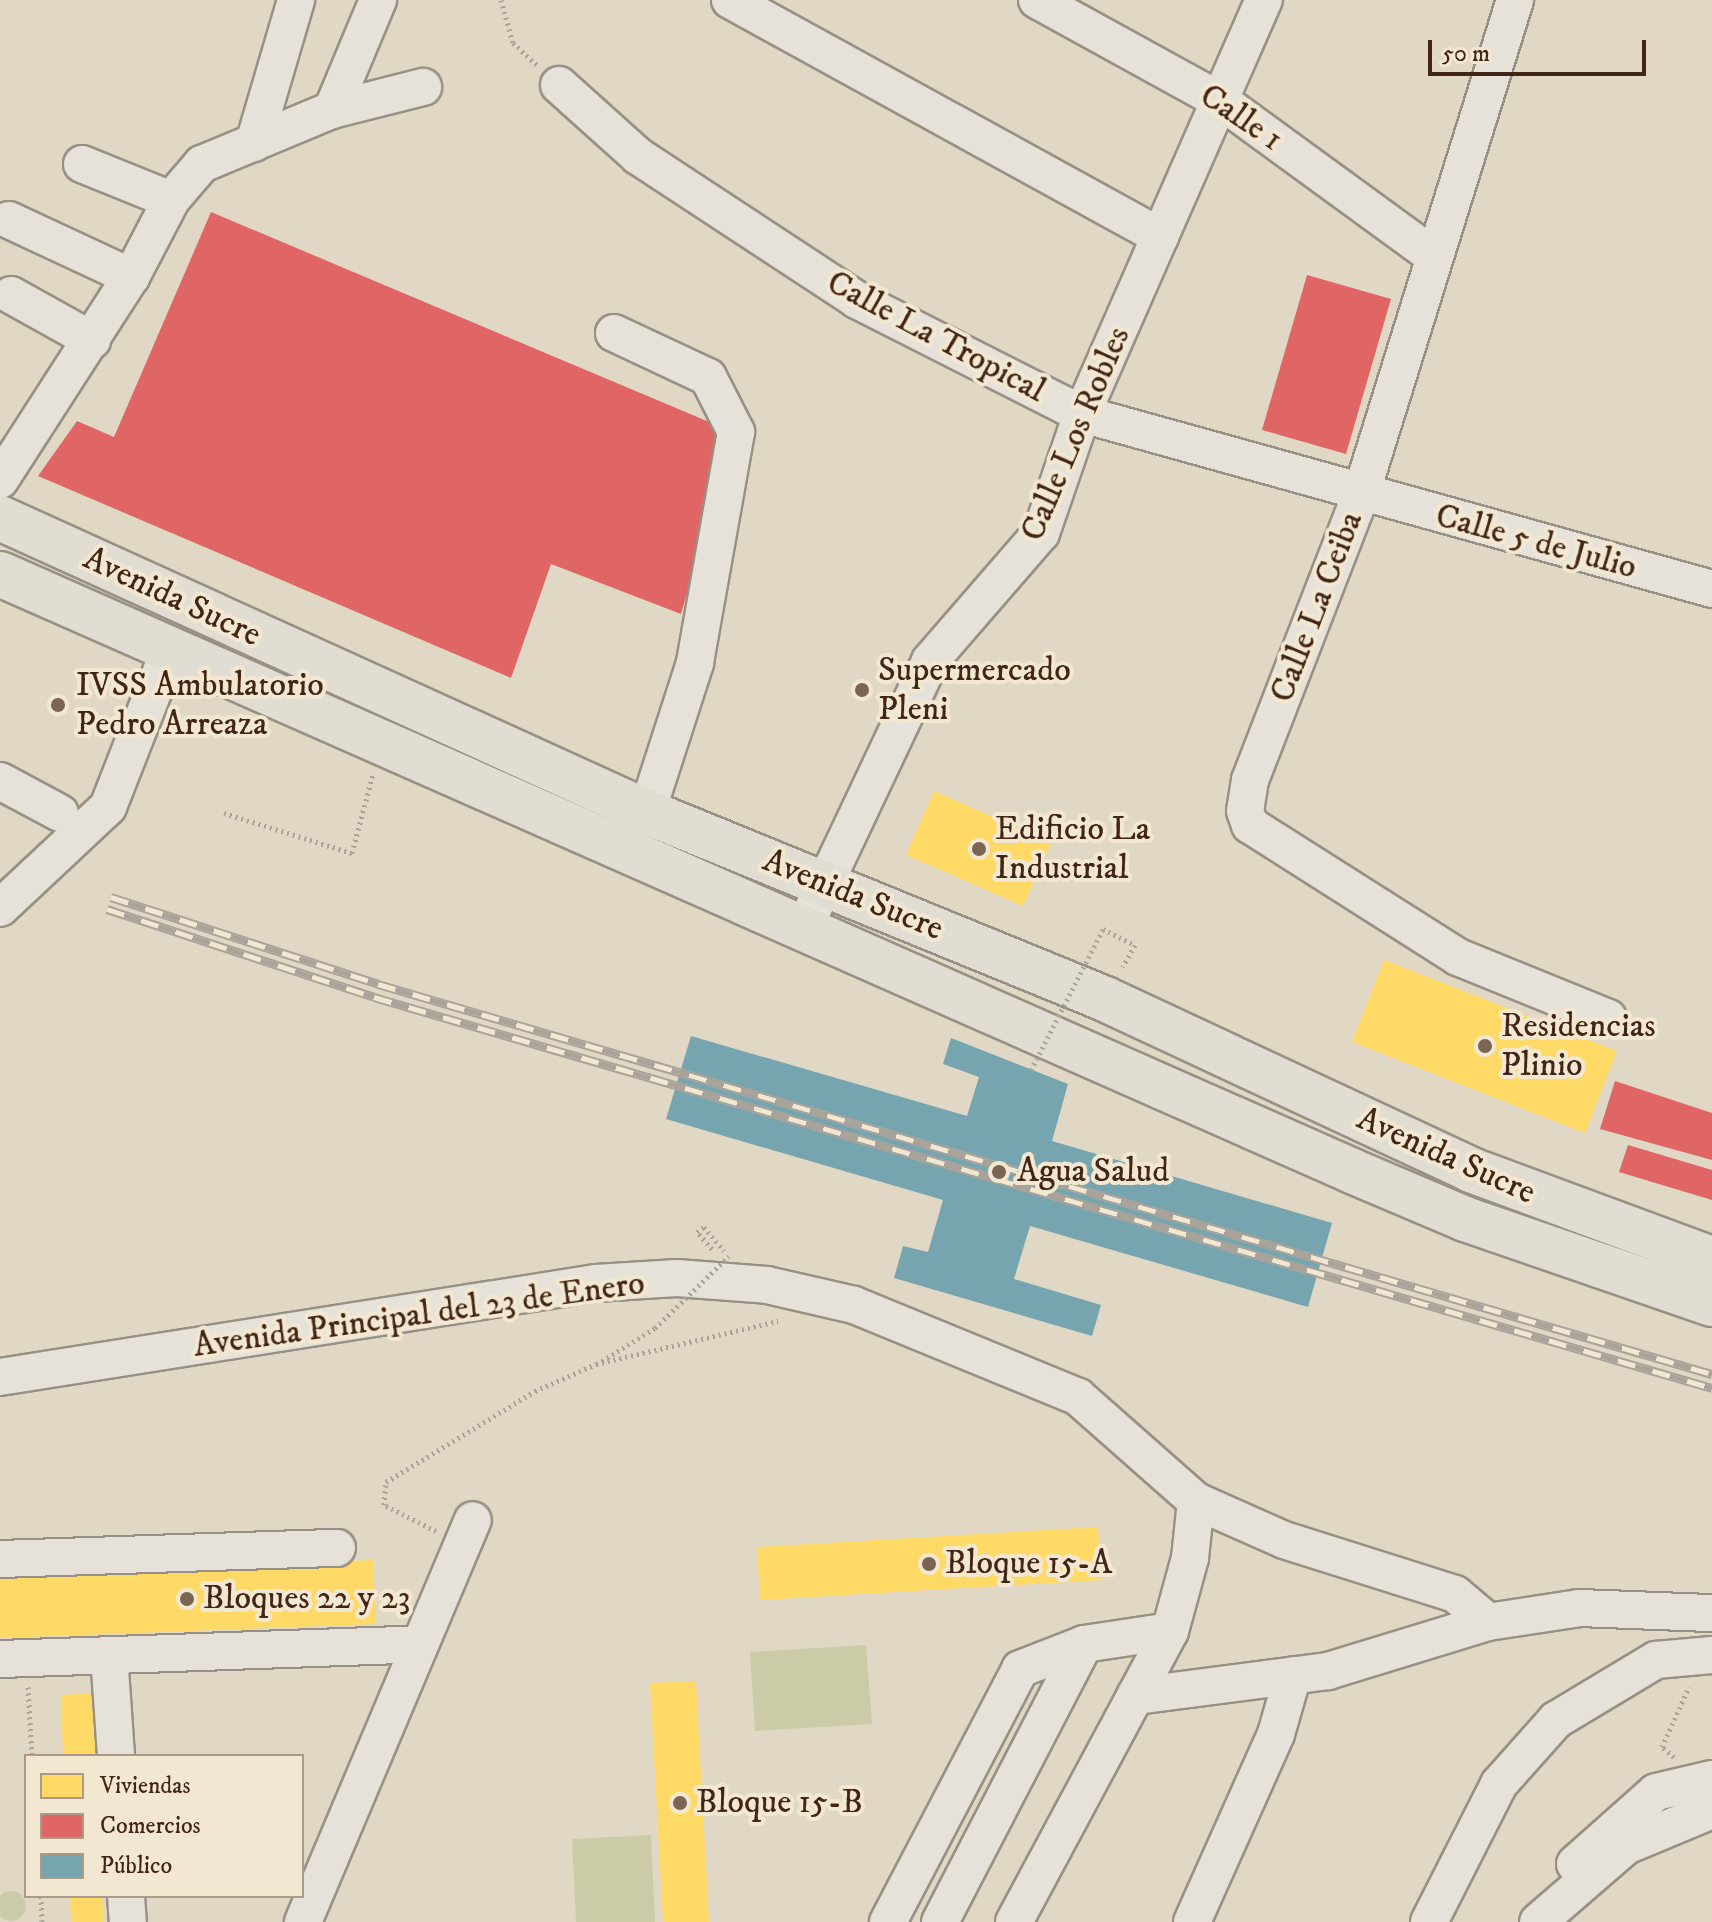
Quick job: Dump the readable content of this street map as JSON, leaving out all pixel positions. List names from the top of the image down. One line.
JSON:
{"streets":{"main road":["Avenida Sucre"],"street":["Calle 1","Calle La Tropical","Calle Los Robles","Calle 5 de Julio","Calle La Ceiba","Avenida Principal del 23 de Enero"]},"crossings":[["Calle 1","Calle Los Robles"],["Calle 1","Calle La Ceiba"],["Calle La Tropical","Calle Los Robles"],["Calle La Tropical","Calle 5 de Julio"],["Calle La Tropical","Calle La Ceiba"],["Calle Los Robles","Avenida Sucre"],["Calle 5 de Julio","Calle La Ceiba"]],"places":["Supermercado Pleni","IVSS Ambulatorio Pedro Arreaza","Edificio La Industrial","Residencias Plinio","Agua Salud","Bloque 15-A","Bloques 22 y 23","Bloque 15-B"],"legend":["Viviendas","Comercios","Público"],"scale_bar":"50 m"}
